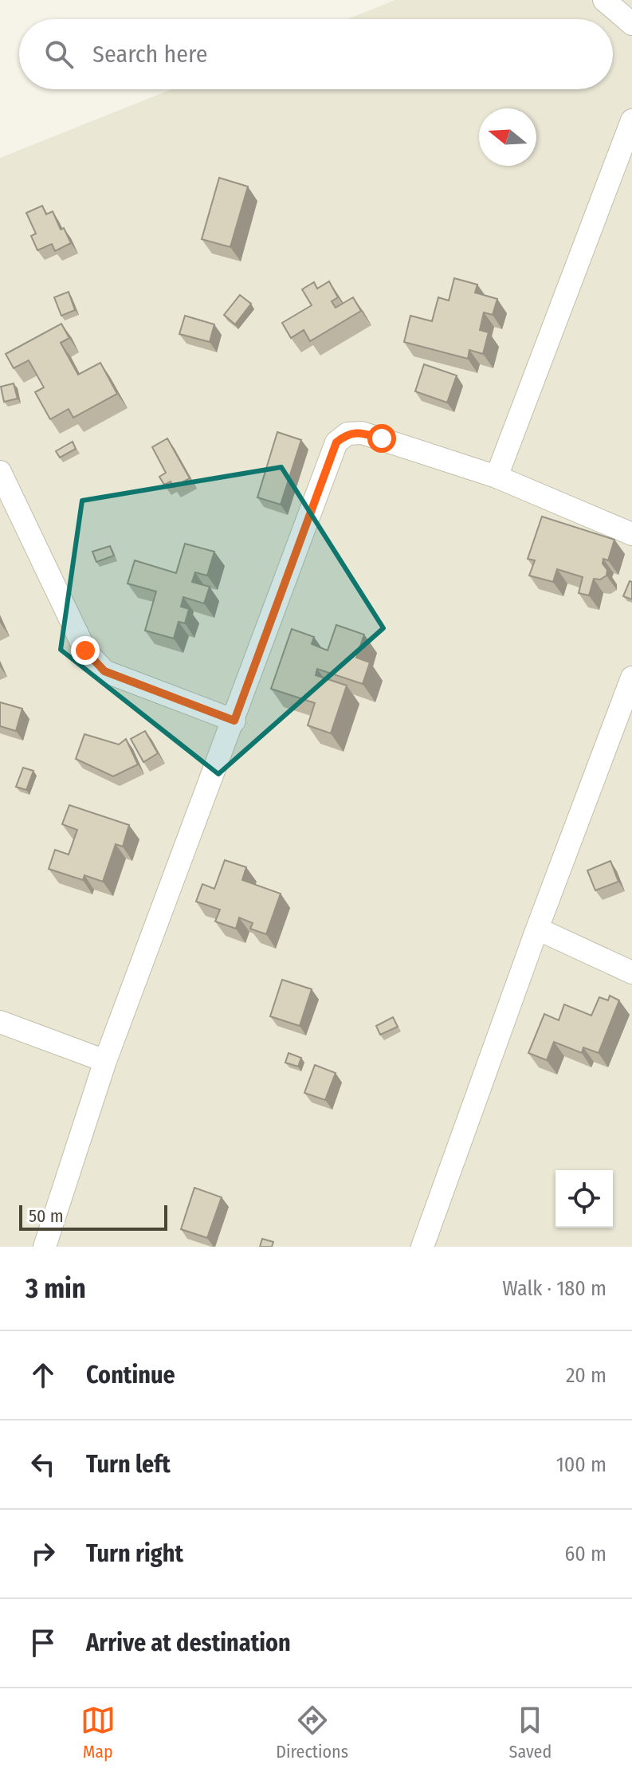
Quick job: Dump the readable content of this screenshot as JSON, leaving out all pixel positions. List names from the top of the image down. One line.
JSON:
{"scale_bar":"50 m","north":"left","page":{"search":"Search here","scale":"50 m","heading":["3 min","Walk · 180 m"],"list":[["Continue","20 m"],["Turn left","100 m"],["Turn right","60 m"],"Arrive at destination"],"nav":["Map","Directions","Saved"]}}
